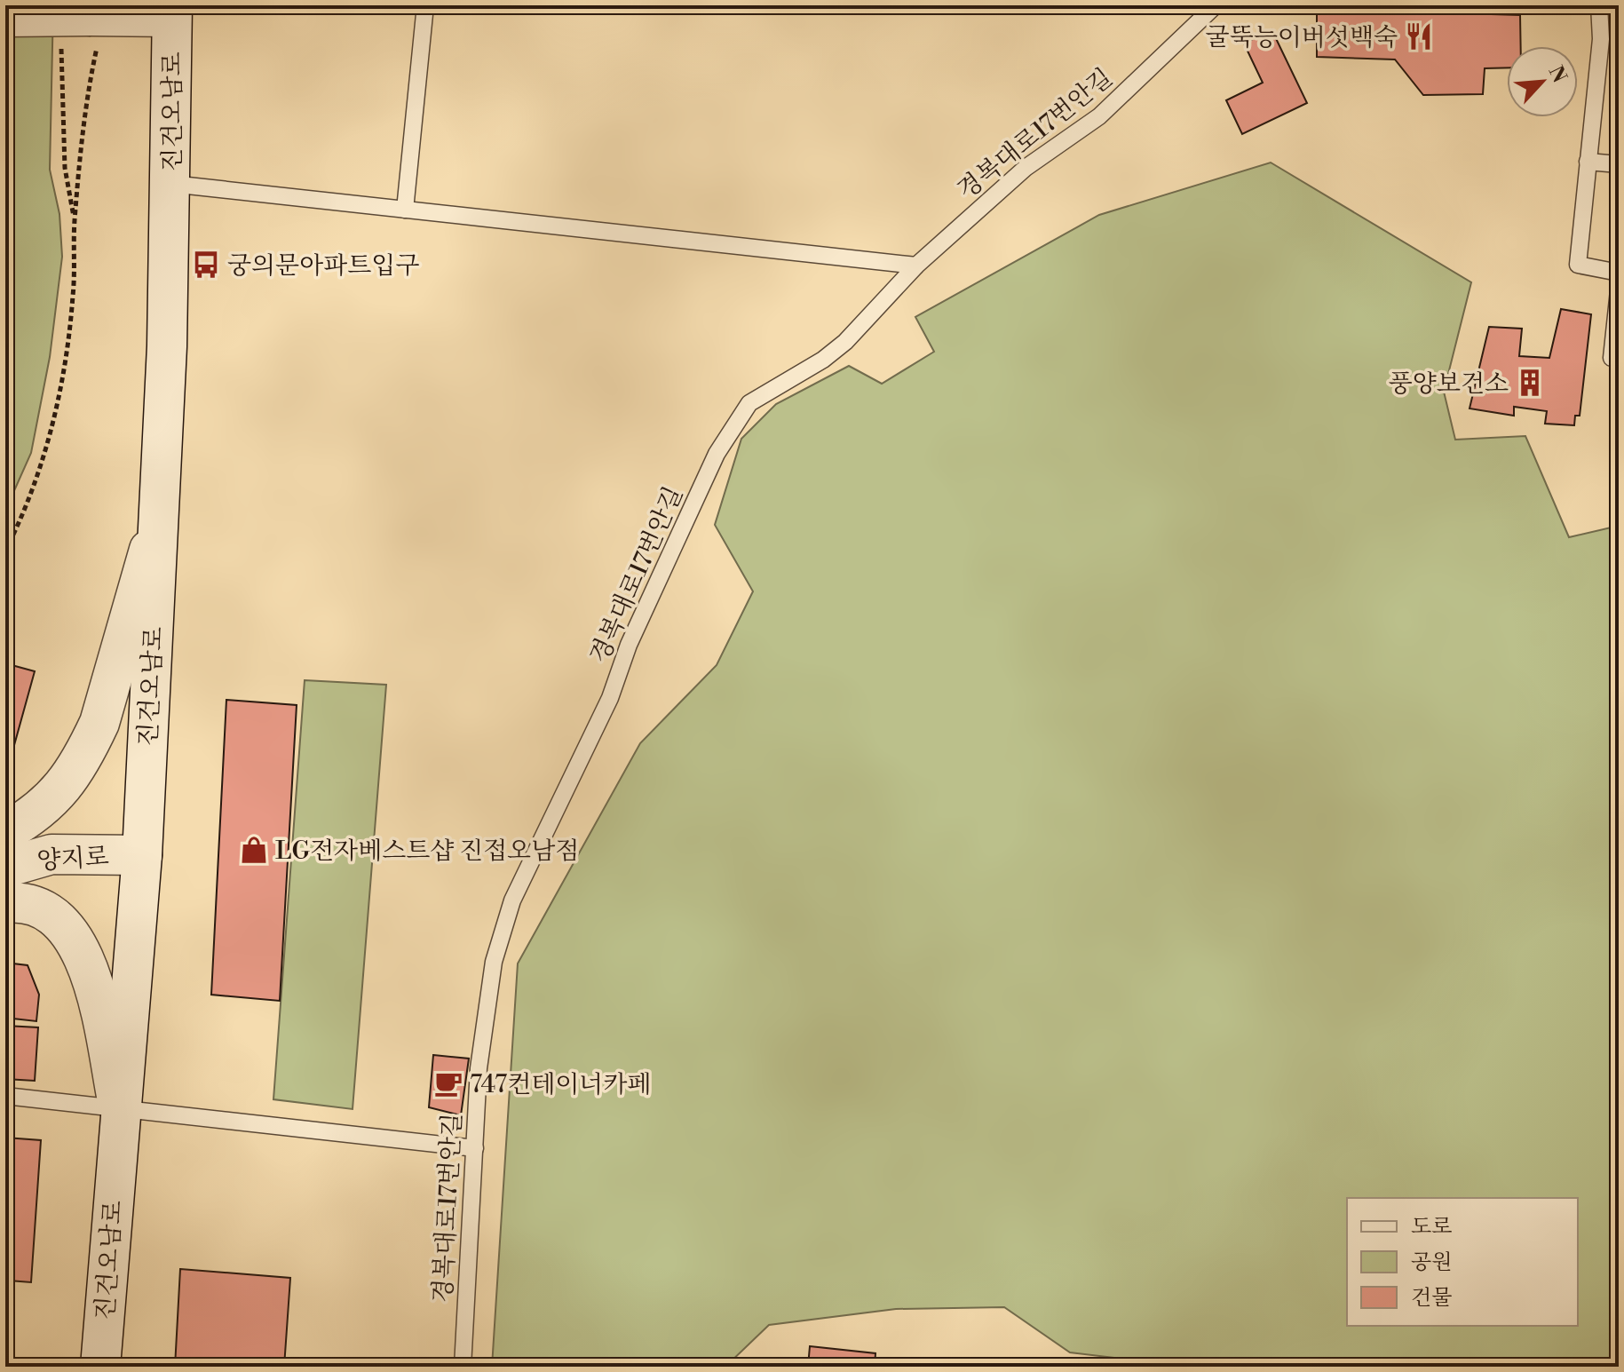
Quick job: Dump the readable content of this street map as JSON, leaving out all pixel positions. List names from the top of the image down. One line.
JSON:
{"streets":{"main road":["진건오남로","양지로"],"lane":["경복대로17번안길"]},"crossings":[["진건오남로","양지로"]],"places":{"restaurant":["굴뚝능이버섯백숙"],"bus stop":["궁의문아파트입구"],"building":["풍양보건소"],"shop":["LG전자베스트샵 진접오남점"],"cafe":["747컨테이너카페"]},"legend":["도로","공원","건물"],"north":"top right"}
